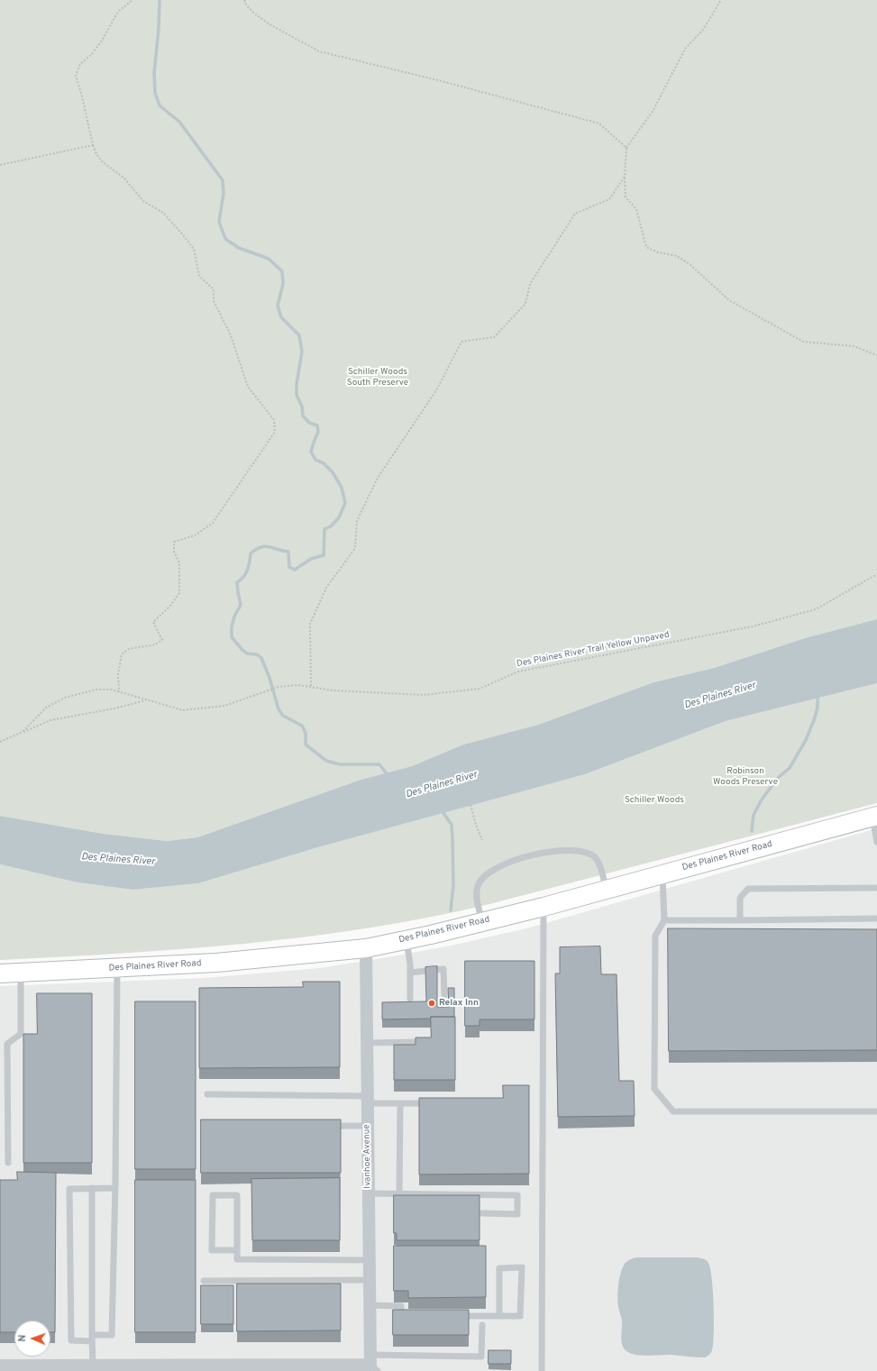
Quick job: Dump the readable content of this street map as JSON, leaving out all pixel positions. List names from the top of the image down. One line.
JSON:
{"streets":{"main road":["Des Plaines River Road"],"street":["Ivanhoe Avenue"],"path":["Des Plaines River Trail Yellow Unpaved"]},"crossings":[["Des Plaines River Road","Ivanhoe Avenue"]],"water":["Des Plaines River"],"parks":["Schiller Woods South Preserve","Robinson Woods Preserve","Schiller Woods"],"places":["Relax Inn"],"north":"left"}
